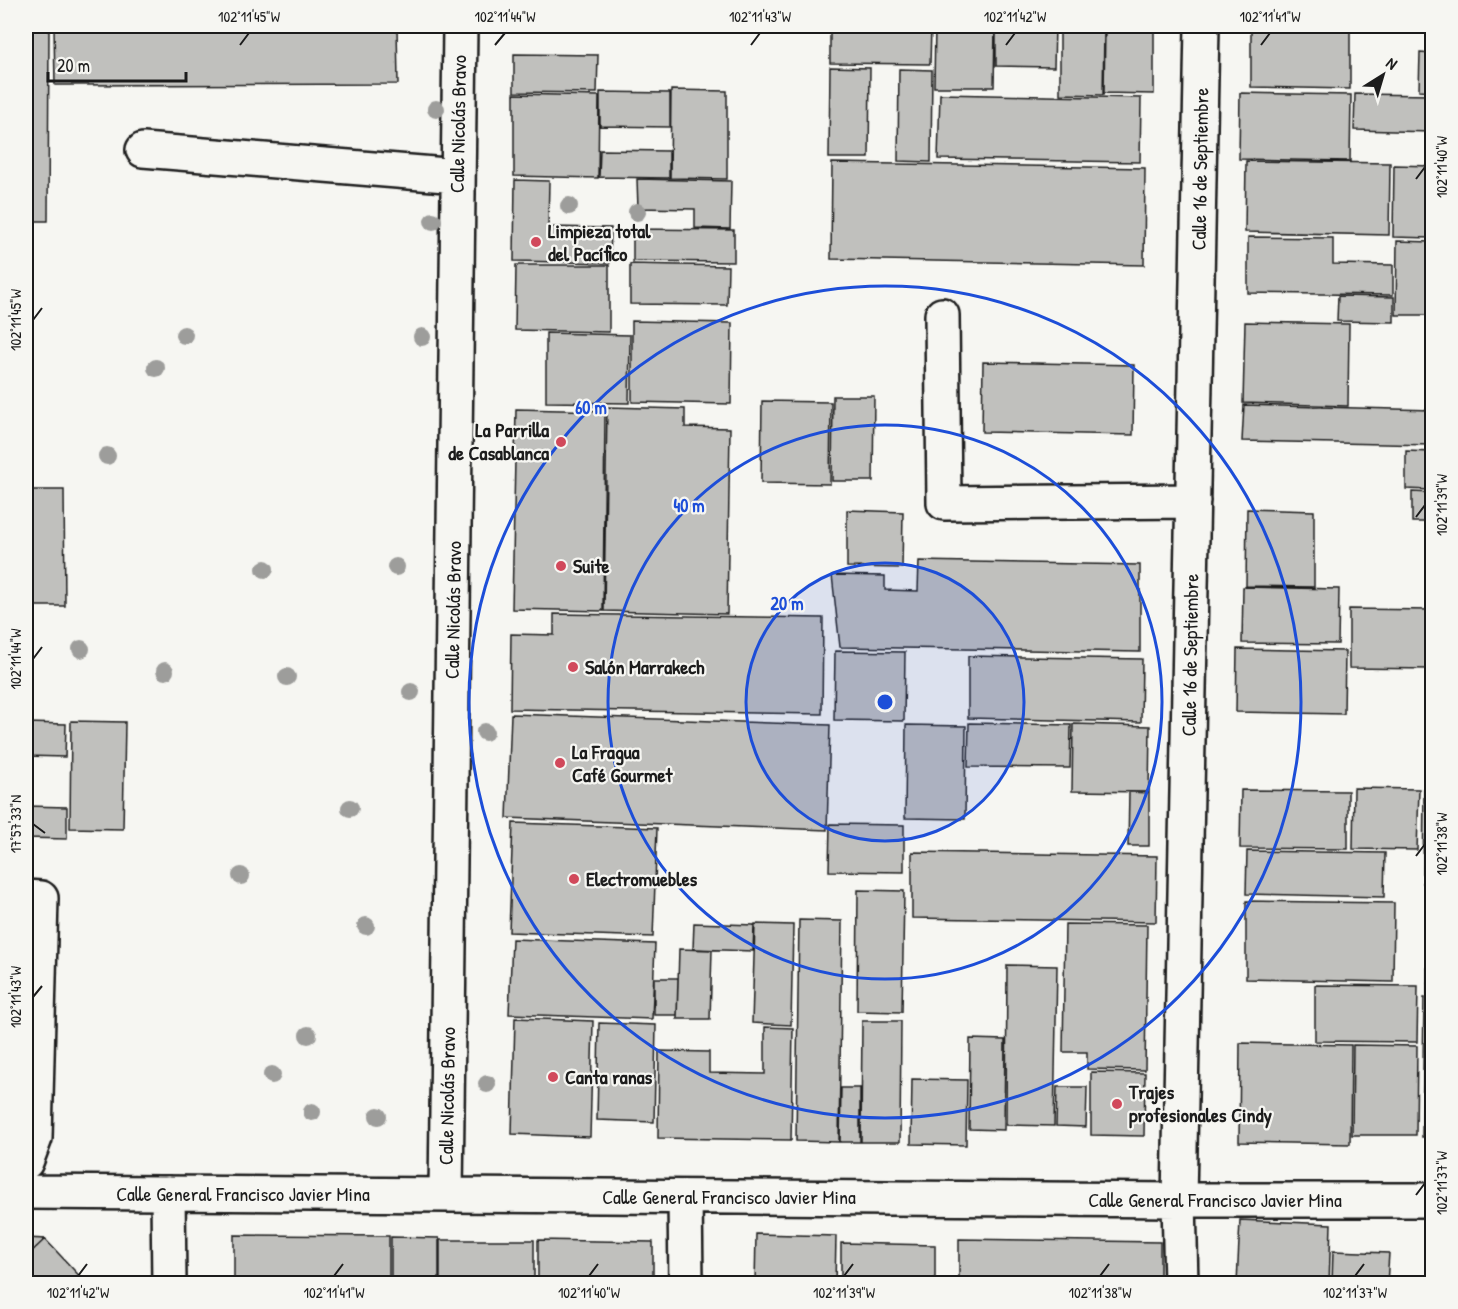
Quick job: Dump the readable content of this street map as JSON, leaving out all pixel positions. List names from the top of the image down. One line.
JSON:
{"streets":{"street":["Calle Nicolás Bravo","Calle 16 de Septiembre","Calle General Francisco Javier Mina"]},"crossings":[["Calle Nicolás Bravo","Calle General Francisco Javier Mina"],["Calle 16 de Septiembre","Calle General Francisco Javier Mina"]],"places":["Limpieza total del Pacífico","La Parrilla de Casablanca","Suite","Salón Marrakech","La Fragua Café Gourmet","Electromuebles","Canta ranas","Trajes profesionales Cindy"],"scale_bar":"20 m","north":"top right","coordinates":["102°11'45\"W","102°11'44\"W","102°11'43\"W","102°11'42\"W","102°11'41\"W","102°11'40\"W","102°11'39\"W","17°57'33\"N","102°11'38\"W","102°11'37\"W"],"rings":["60 m","40 m","20 m"]}
